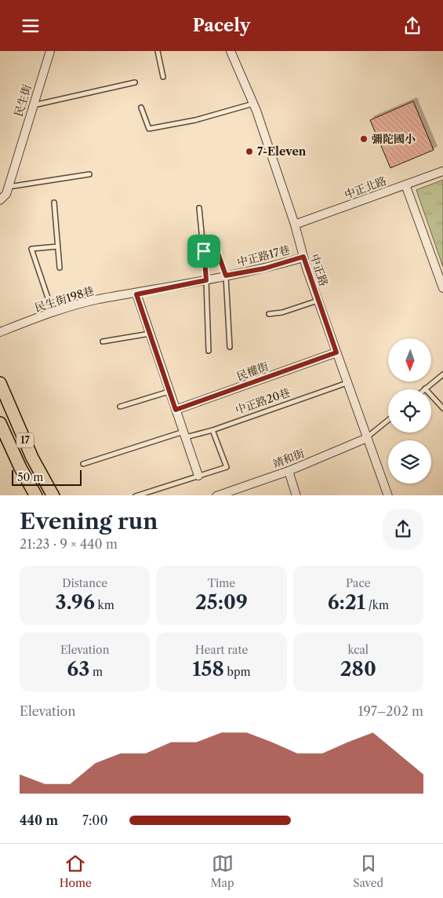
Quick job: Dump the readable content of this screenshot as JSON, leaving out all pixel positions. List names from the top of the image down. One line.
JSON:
{"streets":{"main road":["17"],"street":["民生街","中正北路","中正路17巷","中正路","民生街198巷","民權街","靖和街"],"lane":["中正路20巷"]},"crossings":[["中正北路","中正路"],["中正路17巷","中正路"],["中正路17巷","民生街198巷"],["中正路","民權街"],["中正路","中正路20巷"],["中正路","靖和街"]],"places":["彌陀國小","7-Eleven"],"scale_bar":"50 m","north":"bottom","page":{"header":"Pacely","scale":"50 m","heading":["Evening run","21:23 · 9 × 440 m"],"stats":[["Distance","3.96 km"],["Time","25:09"],["Pace","6:21 /km"],["Elevation","63 m"],["Heart rate","158 bpm"],["kcal","280"]],"chart":["Elevation","197–202 m"],"list":[{"name":"440 m","note":"7:00"}],"tabs":["Home","Map","Saved"]}}
